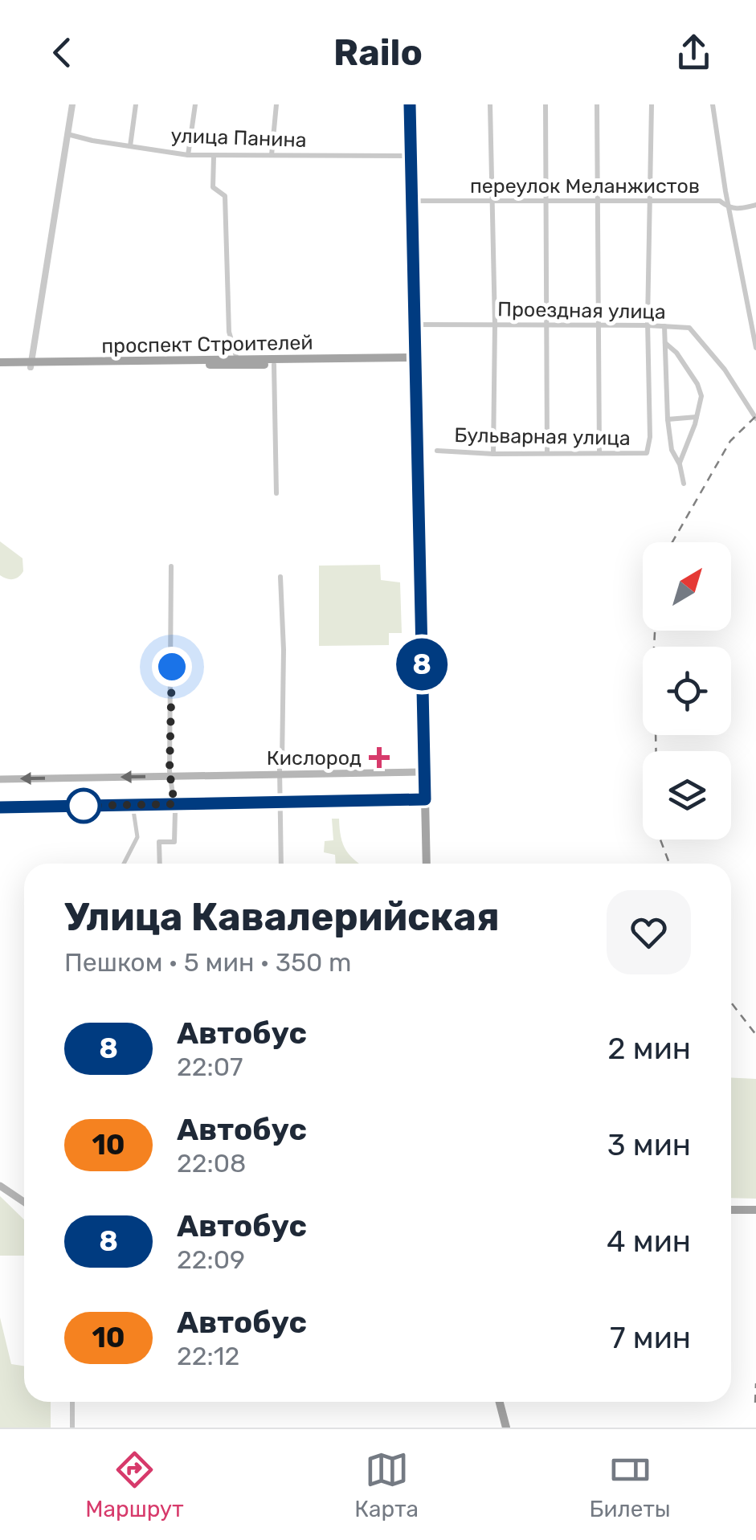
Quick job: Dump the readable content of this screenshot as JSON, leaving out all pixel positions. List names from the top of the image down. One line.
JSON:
{"streets":{"main road":["проспект Строителей"],"street":["улица Панина","переулок Меланжистов","Проездная улица","Бульварная улица"]},"crossings":[["Проездная улица","Бульварная улица"]],"places":{"health":["Кислород"]},"lines":["bus line 8"],"north":"top right","page":{"header":"Railo","on_map":"8","heading":["Улица Кавалерийская","Пешком · 5 мин · 350 m"],"list":[{"mark":"8","name":"Автобус","note":"22:07","value":"2 мин"},{"mark":"10","name":"Автобус","note":"22:08","value":"3 мин"},{"mark":"8","name":"Автобус","note":"22:09","value":"4 мин"},{"mark":"10","name":"Автобус","note":"22:12","value":"7 мин"}],"tabs":["Маршрут","Карта","Билеты"]}}
